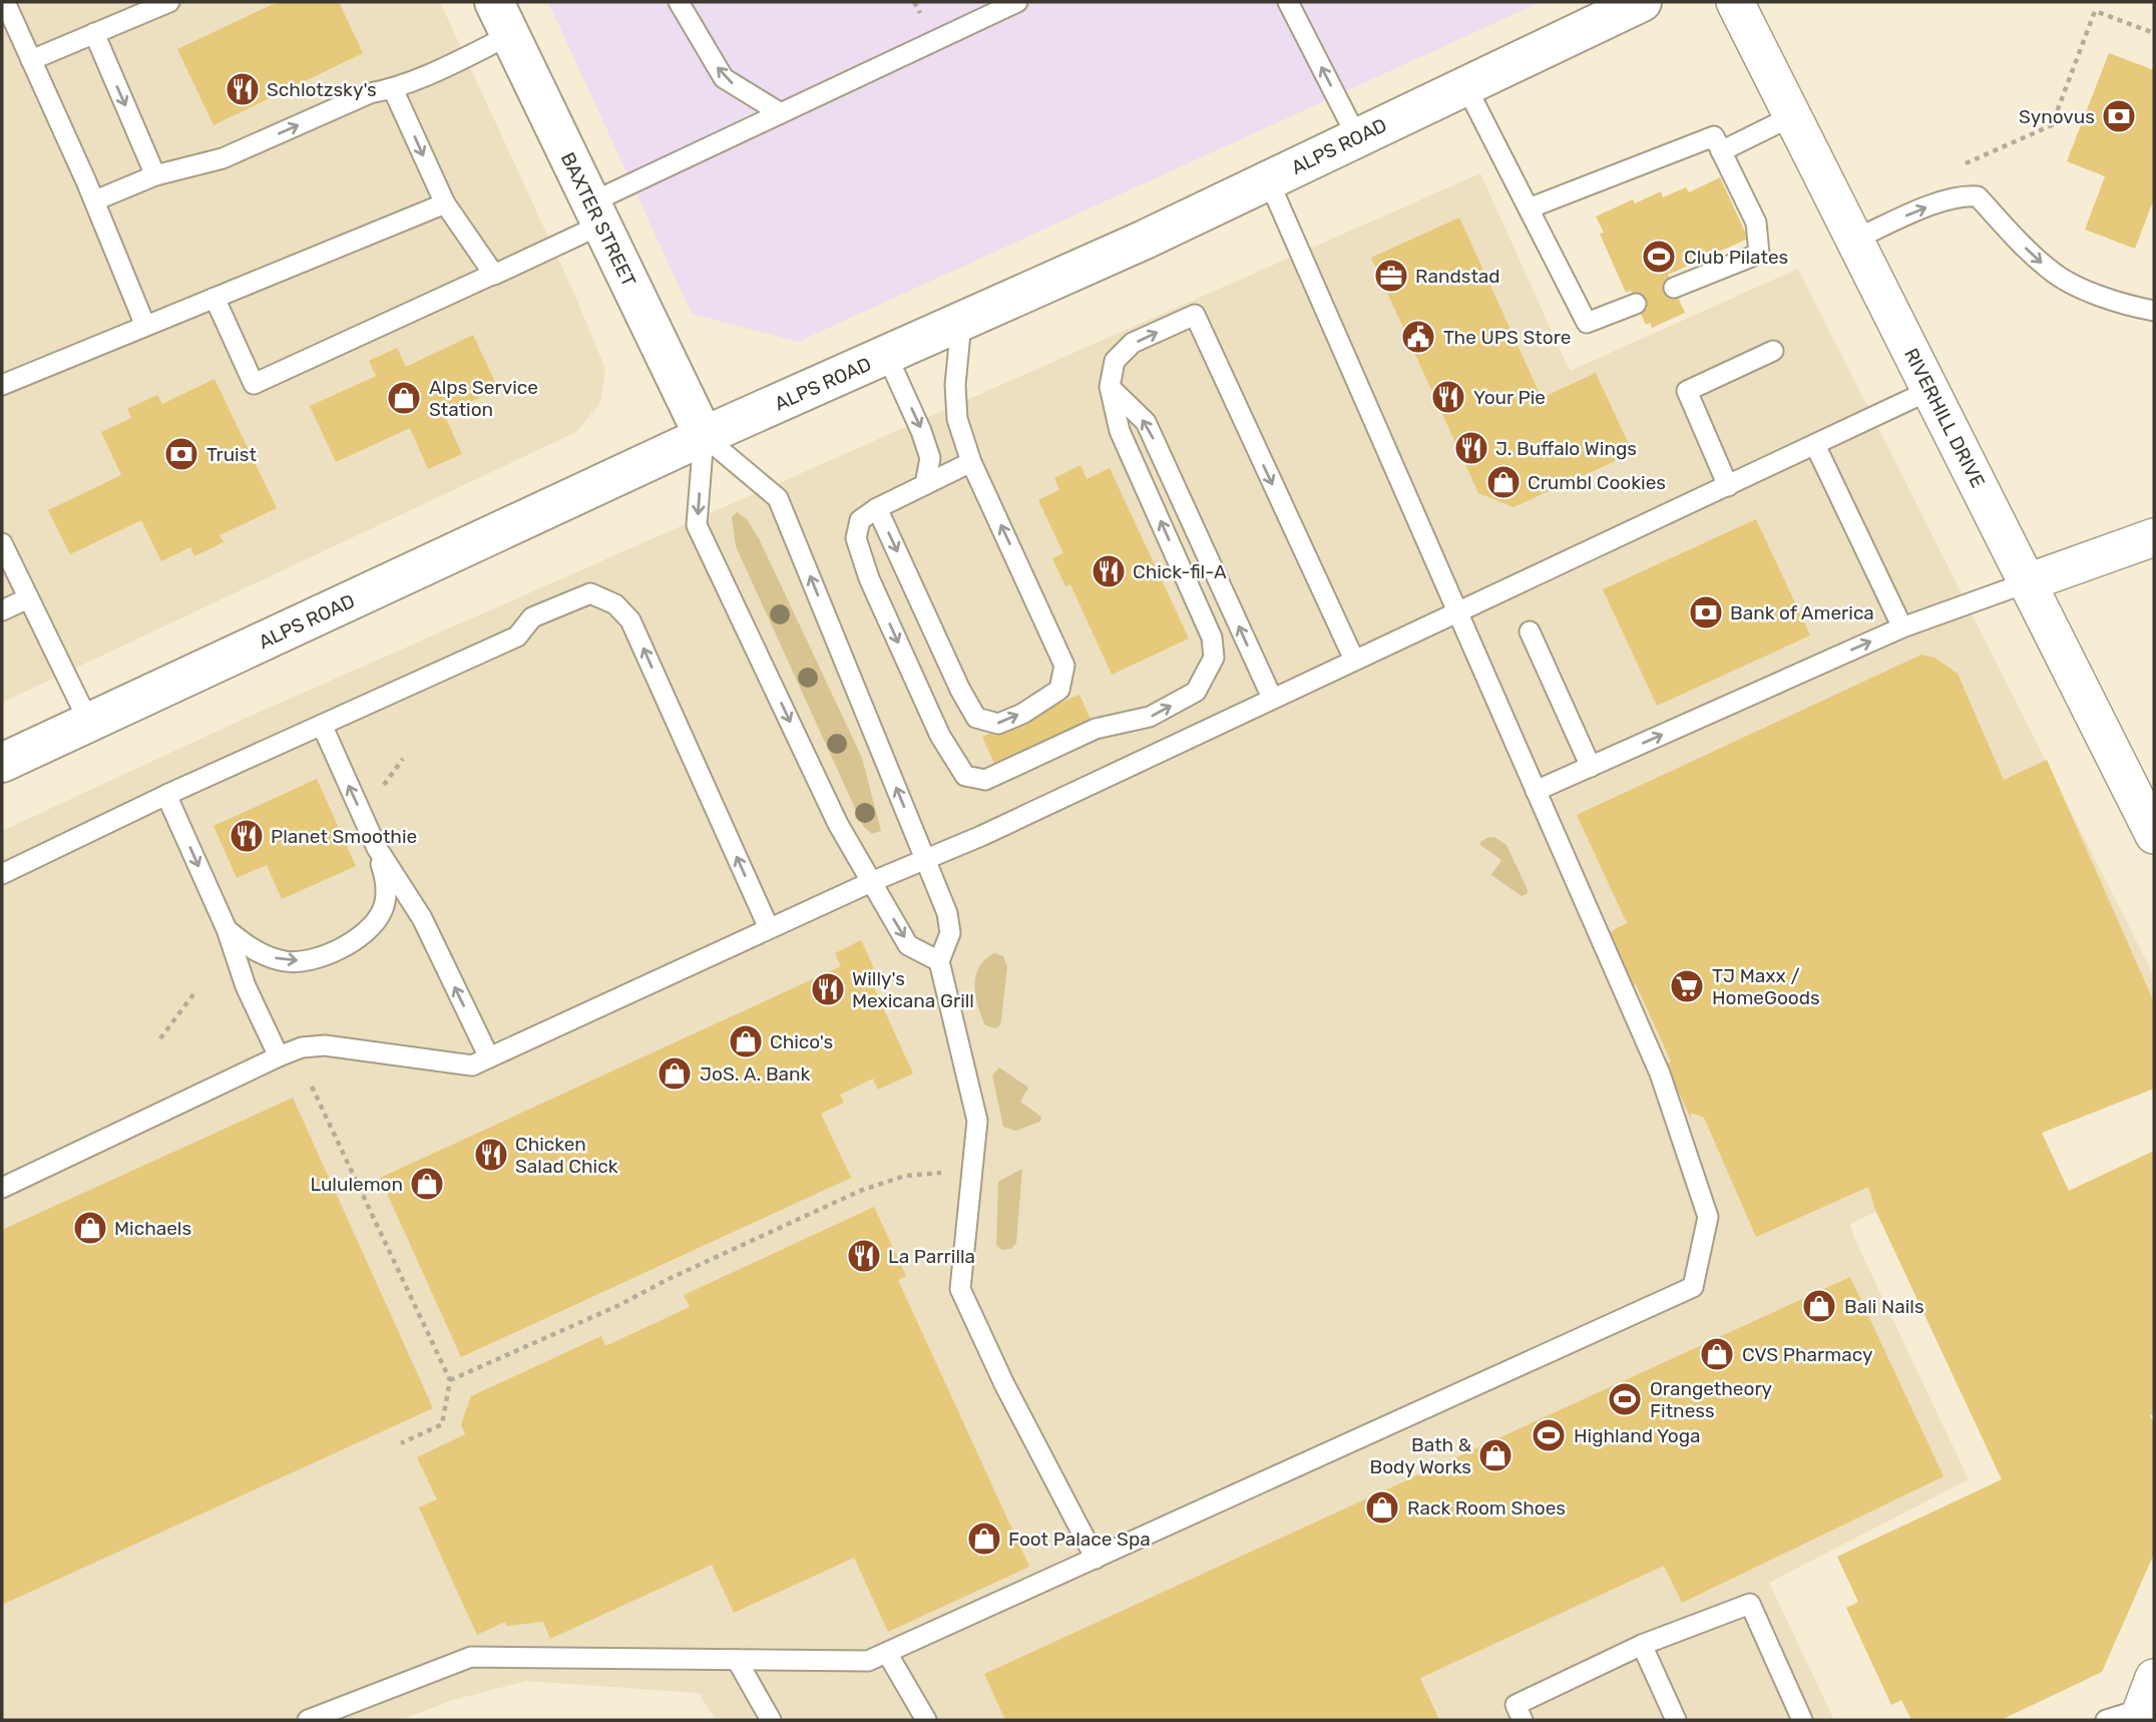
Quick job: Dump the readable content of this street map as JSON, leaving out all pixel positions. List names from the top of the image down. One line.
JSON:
{"streets":{"main road":["ALPS ROAD","BAXTER STREET"],"street":["RIVERHILL DRIVE"]},"crossings":[["ALPS ROAD","BAXTER STREET"]],"places":{"restaurant":["Schlotzsky's","Your Pie","J. Buffalo Wings","Chick-fil-A","Planet Smoothie","Willy's Mexicana Grill","Chicken Salad Chick","La Parrilla"],"bank":["Synovus","Truist","Bank of America"],"sports":["Club Pilates","Orangetheory Fitness","Highland Yoga"],"office":["Randstad"],"public building":["The UPS Store"],"shop":["Alps Service Station","Crumbl Cookies","Chico's","JoS. A. Bank","Lululemon","Michaels","Bali Nails","CVS Pharmacy","Bath & Body Works","Rack Room Shoes","Foot Palace Spa"],"supermarket":["TJ Maxx / HomeGoods"]}}
